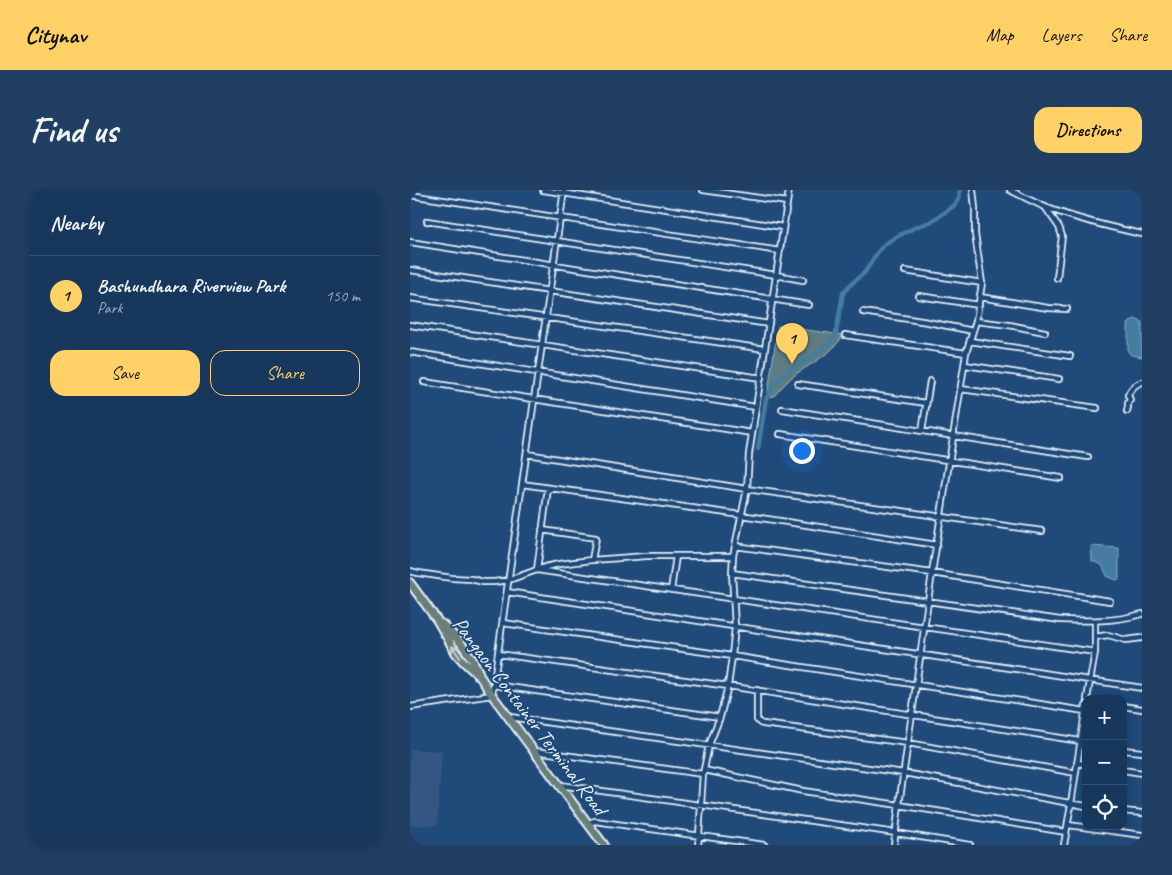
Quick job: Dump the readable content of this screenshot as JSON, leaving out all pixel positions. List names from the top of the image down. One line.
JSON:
{"streets":{"highway":["Pangaon Container Terminal Road"]},"page":{"header":"Citynav","nav":["Map","Layers","Share"],"buttons":["Directions",["Save","Share"]],"title":"Find us","heading":"Nearby","list":[{"mark":"1","name":"Bashundhara Riverview Park","note":"Park","value":"150 m"}],"pins":"1","map_buttons":["+","−"]}}
